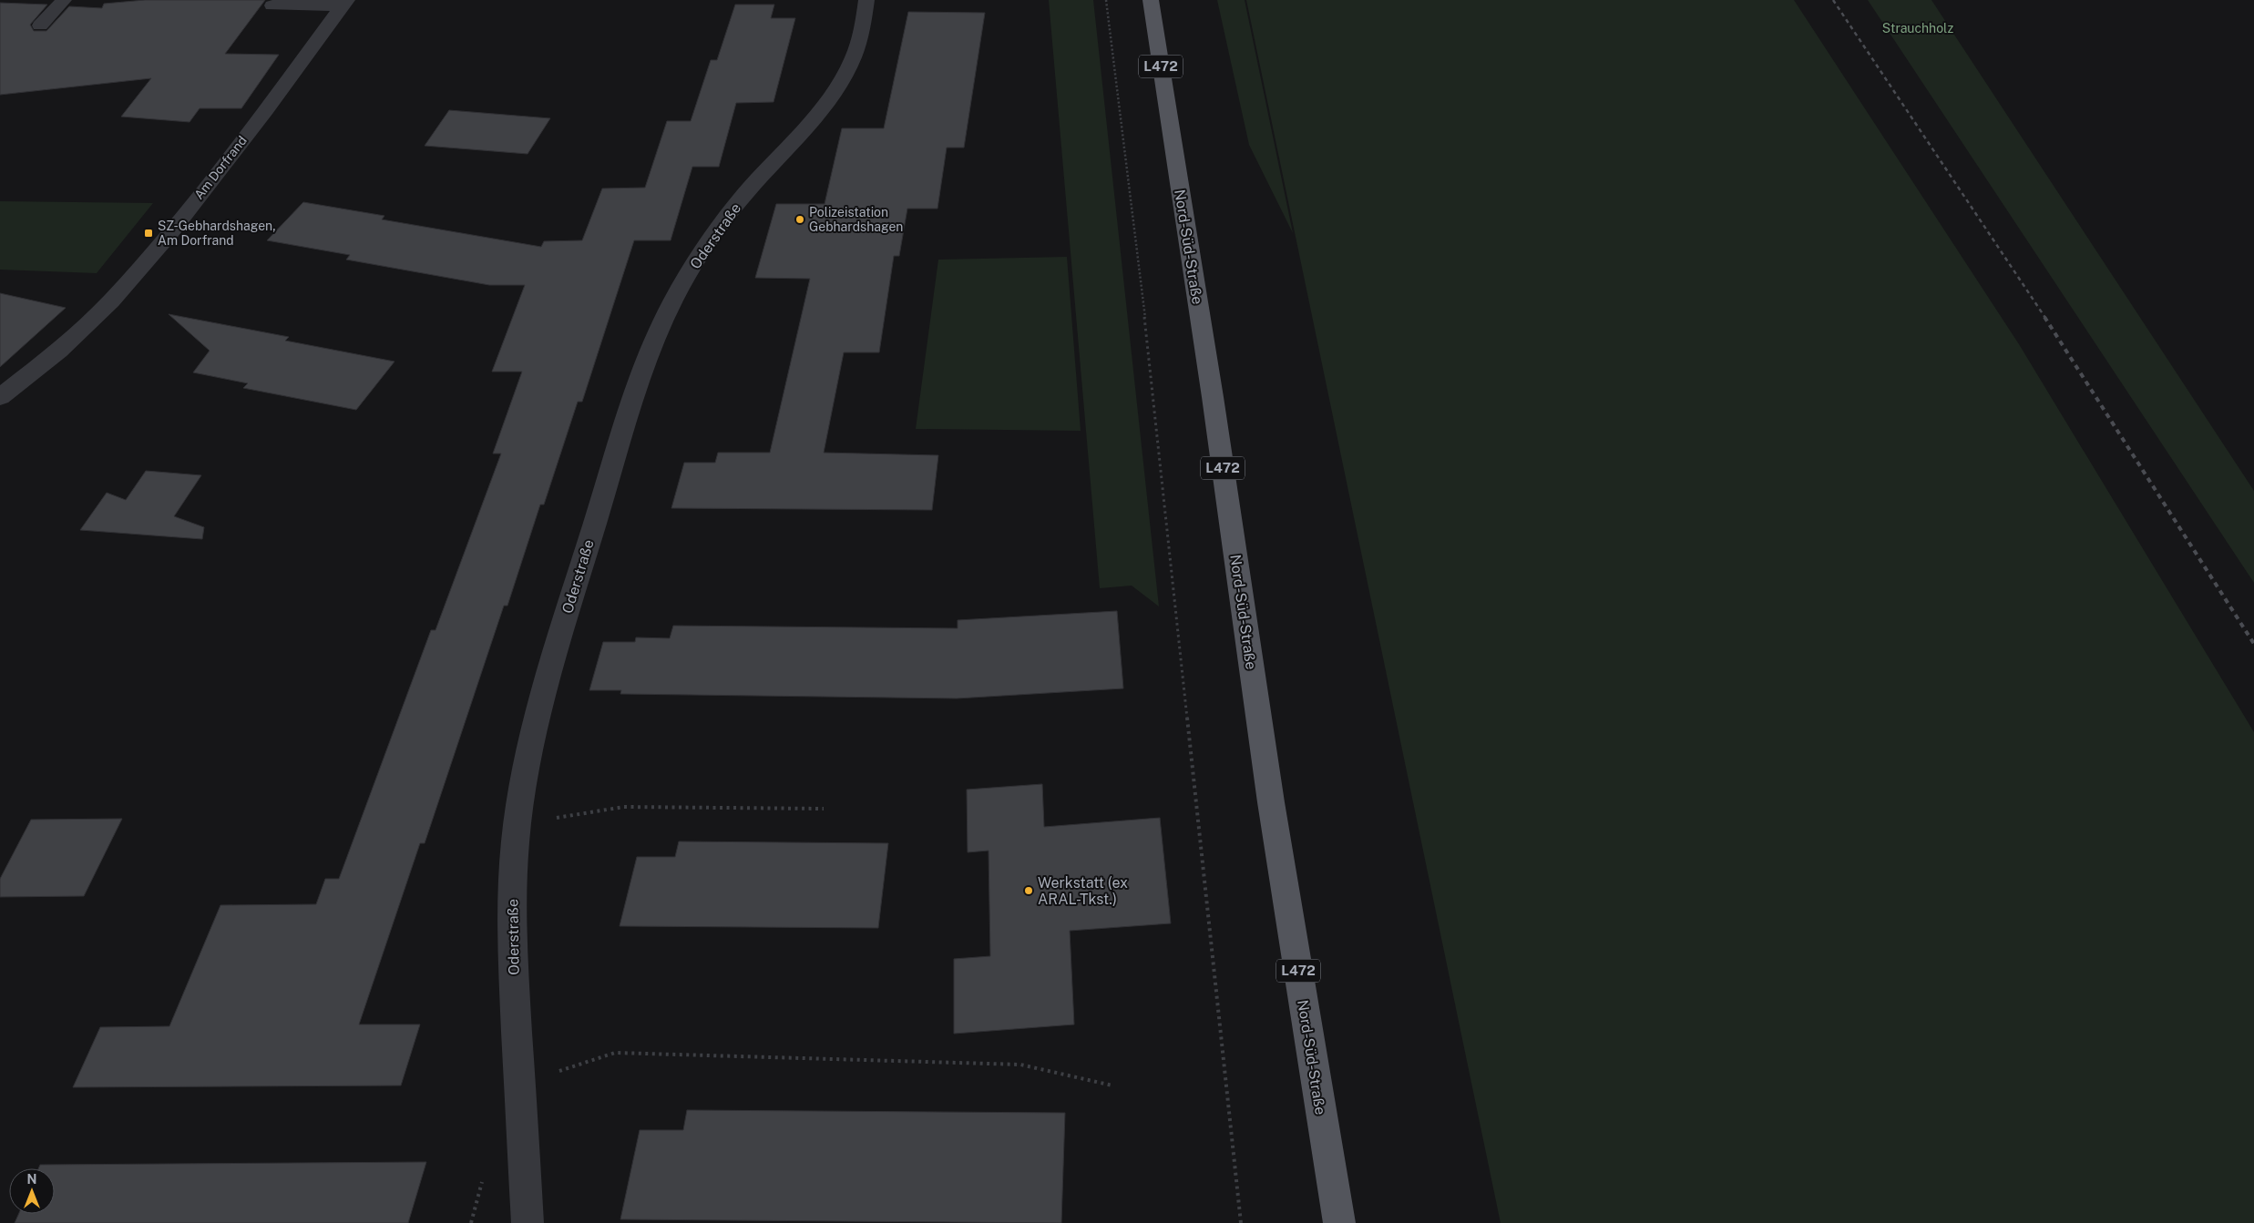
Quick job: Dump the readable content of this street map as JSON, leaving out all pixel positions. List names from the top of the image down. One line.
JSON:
{"streets":{"main road":["L472","Nord-Süd-Straße"],"street":["Am Dorfrand","Oderstraße"]},"parks":["Strauchholz"],"places":{"other":["Polizeistation Gebhardshagen","Werkstatt (ex ARAL-Tkst.)"],"transit":["SZ-Gebhardshagen, Am Dorfrand"]},"north":"top"}
